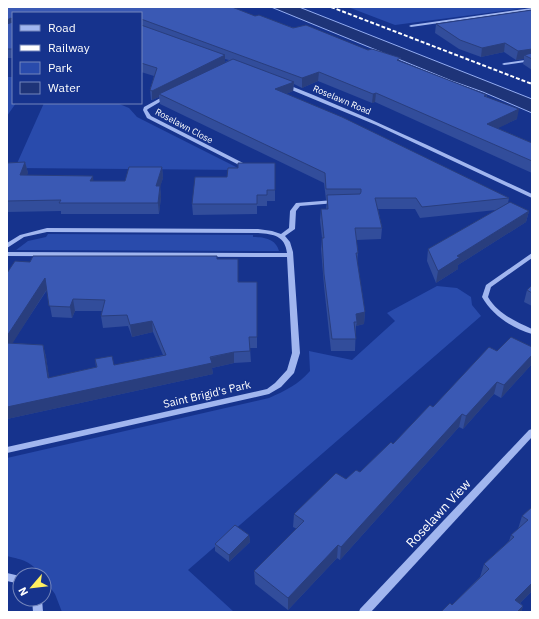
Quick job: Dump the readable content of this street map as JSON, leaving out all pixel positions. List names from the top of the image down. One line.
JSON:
{"streets":{"street":["Roselawn Road","Roselawn Close","Saint Brigid's Park","Roselawn View"]},"legend":["Road","Railway","Park","Water"],"north":"bottom left"}
